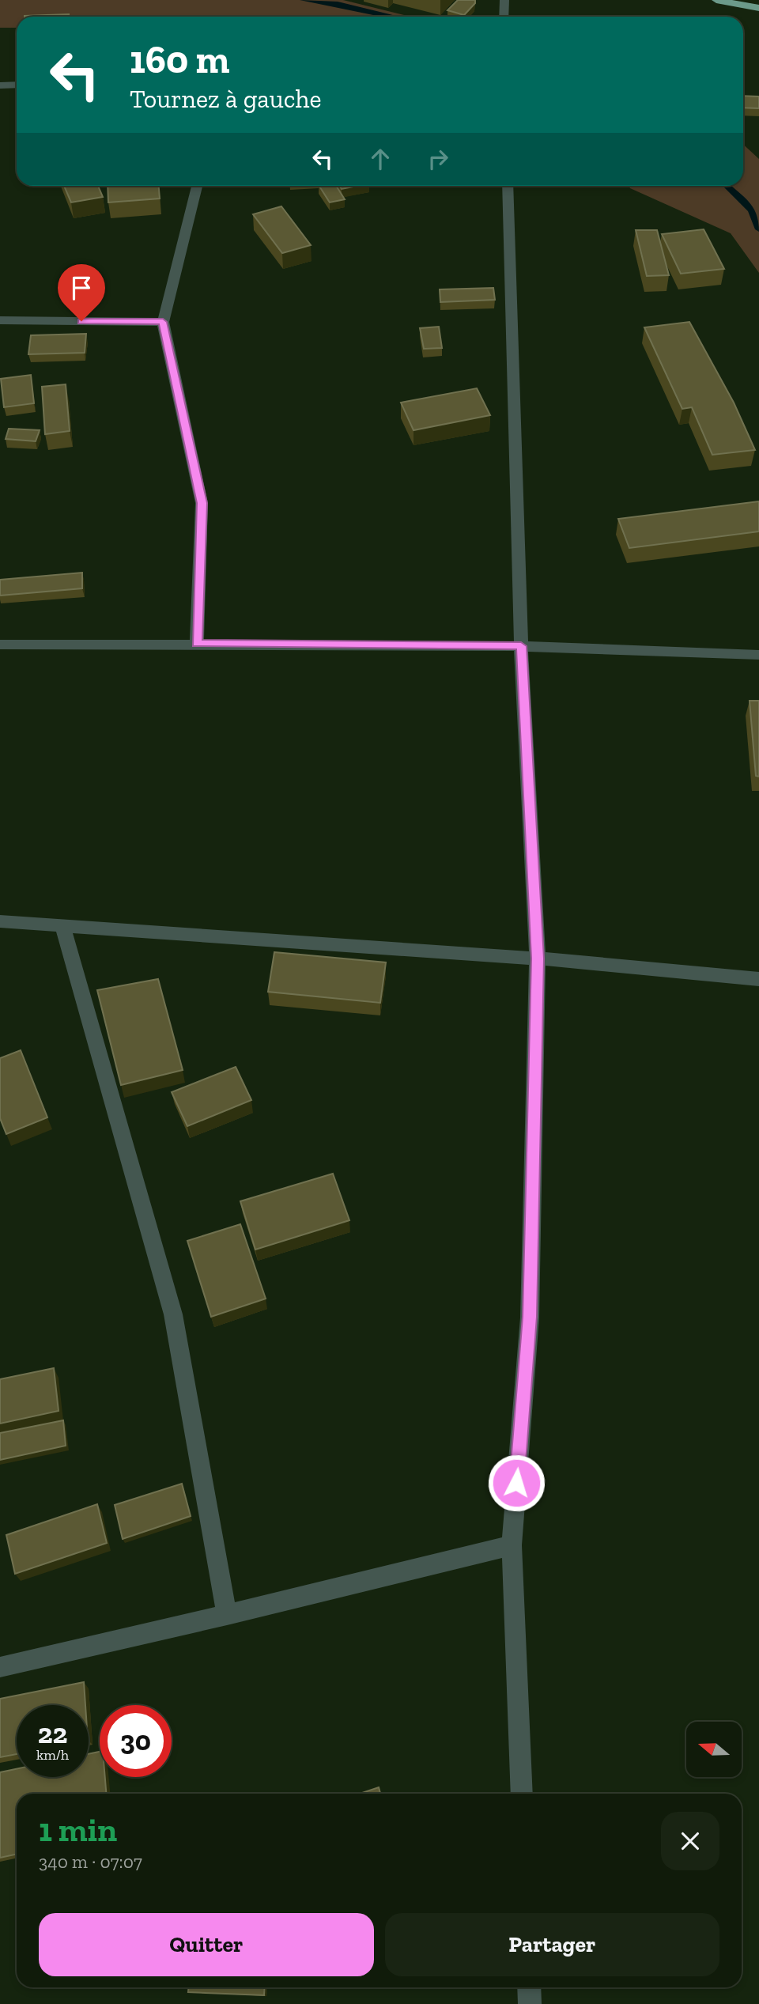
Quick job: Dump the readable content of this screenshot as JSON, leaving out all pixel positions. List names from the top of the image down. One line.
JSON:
{"north":"left","page":{"turn":["160 m","Tournez à gauche"],"speed":"22 km/h","limit":"30","heading":["1 min","340 m · 07:07"],"buttons":["Quitter","Partager"]}}
